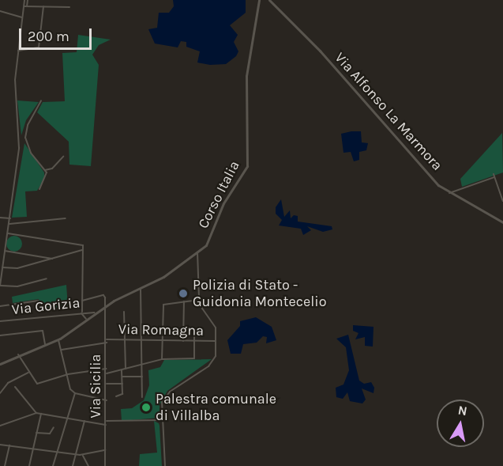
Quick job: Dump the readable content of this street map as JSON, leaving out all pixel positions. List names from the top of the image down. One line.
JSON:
{"streets":{"street":["Via Alfonso La Marmora","Corso Italia","Via Gorizia","Via Romagna","Via Sicilia"]},"crossings":[["Corso Italia","Via Gorizia"],["Corso Italia","Via Sicilia"],["Via Romagna","Via Sicilia"]],"places":["Polizia di Stato - Guidonia Montecelio","Palestra comunale di Villalba"],"scale_bar":"200 m","north":"top"}
